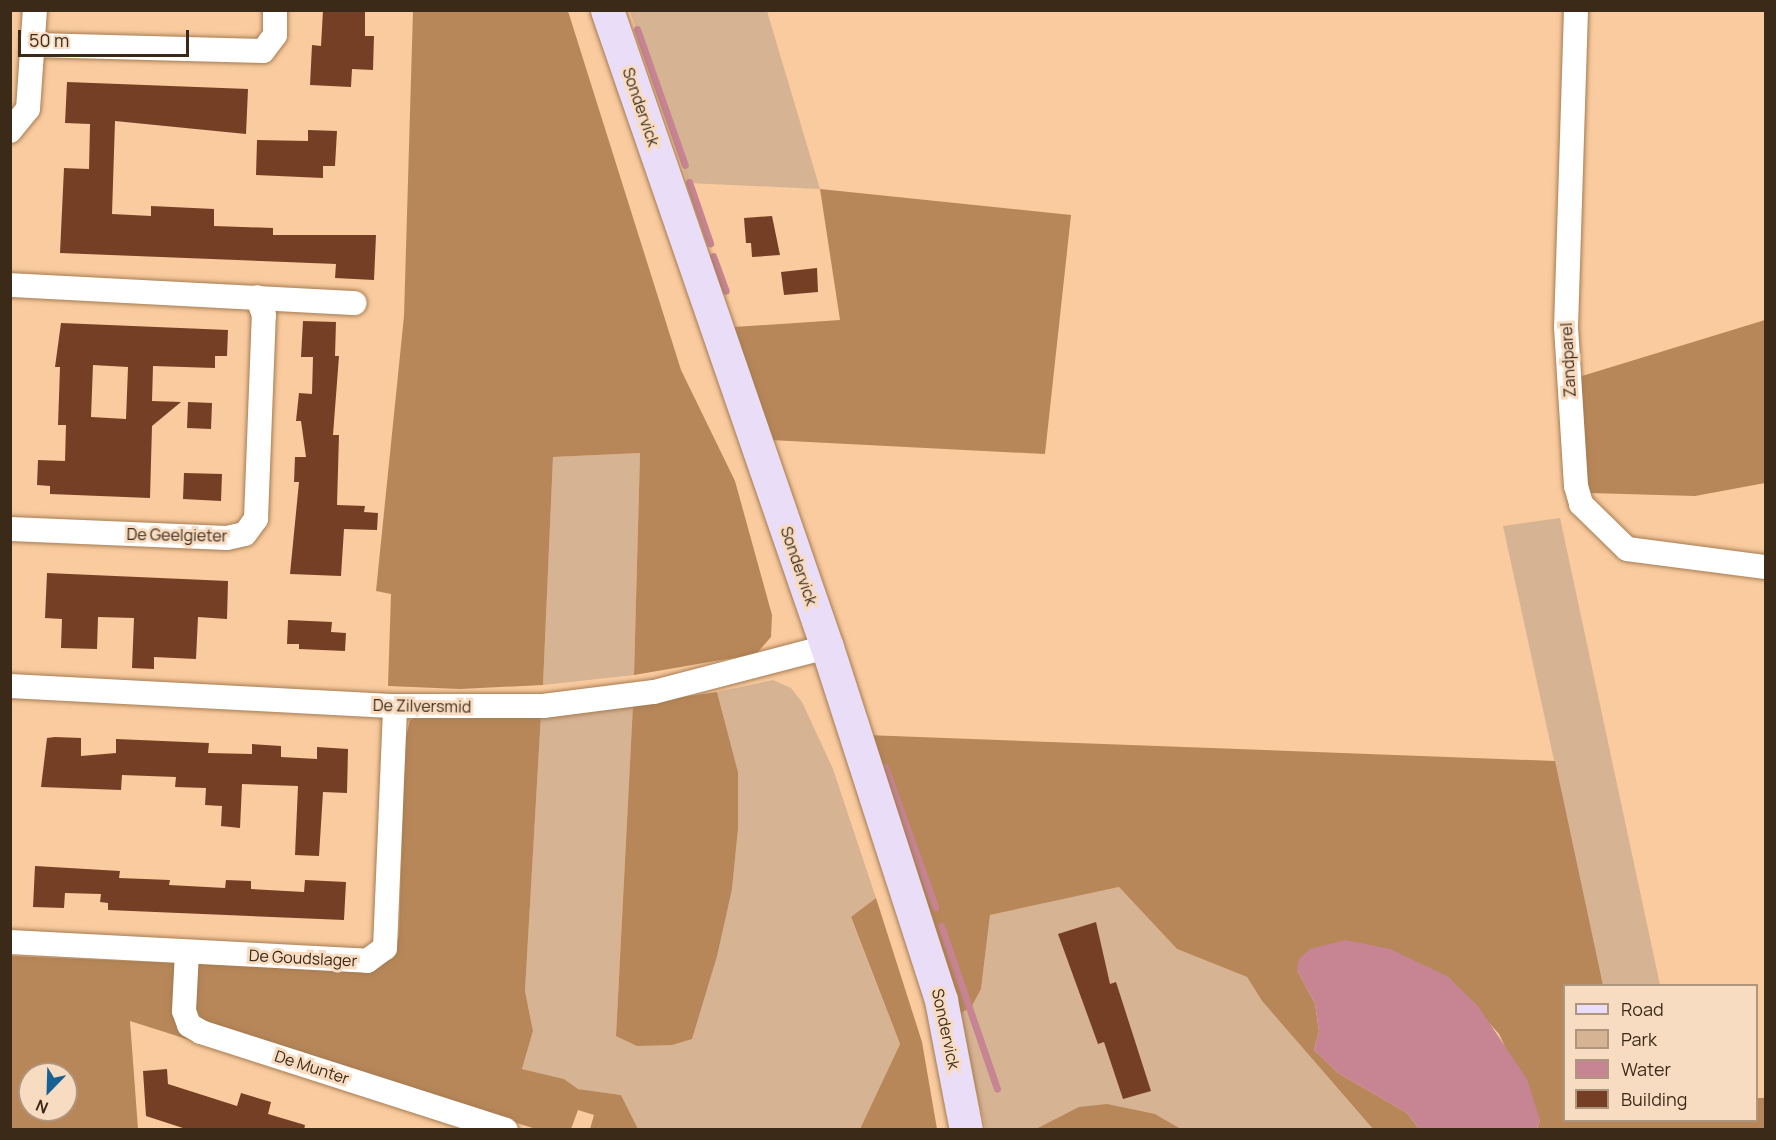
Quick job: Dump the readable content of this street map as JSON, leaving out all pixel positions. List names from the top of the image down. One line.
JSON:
{"streets":{"street":["Sondervick","Zandparel","De Geelgieter","De Zilversmid","De Goudslager","De Munter"]},"crossings":[["Sondervick","De Zilversmid"],["De Zilversmid","De Goudslager"],["De Goudslager","De Munter"]],"legend":["Road","Park","Water","Building"],"scale_bar":"50 m","north":"bottom left"}
